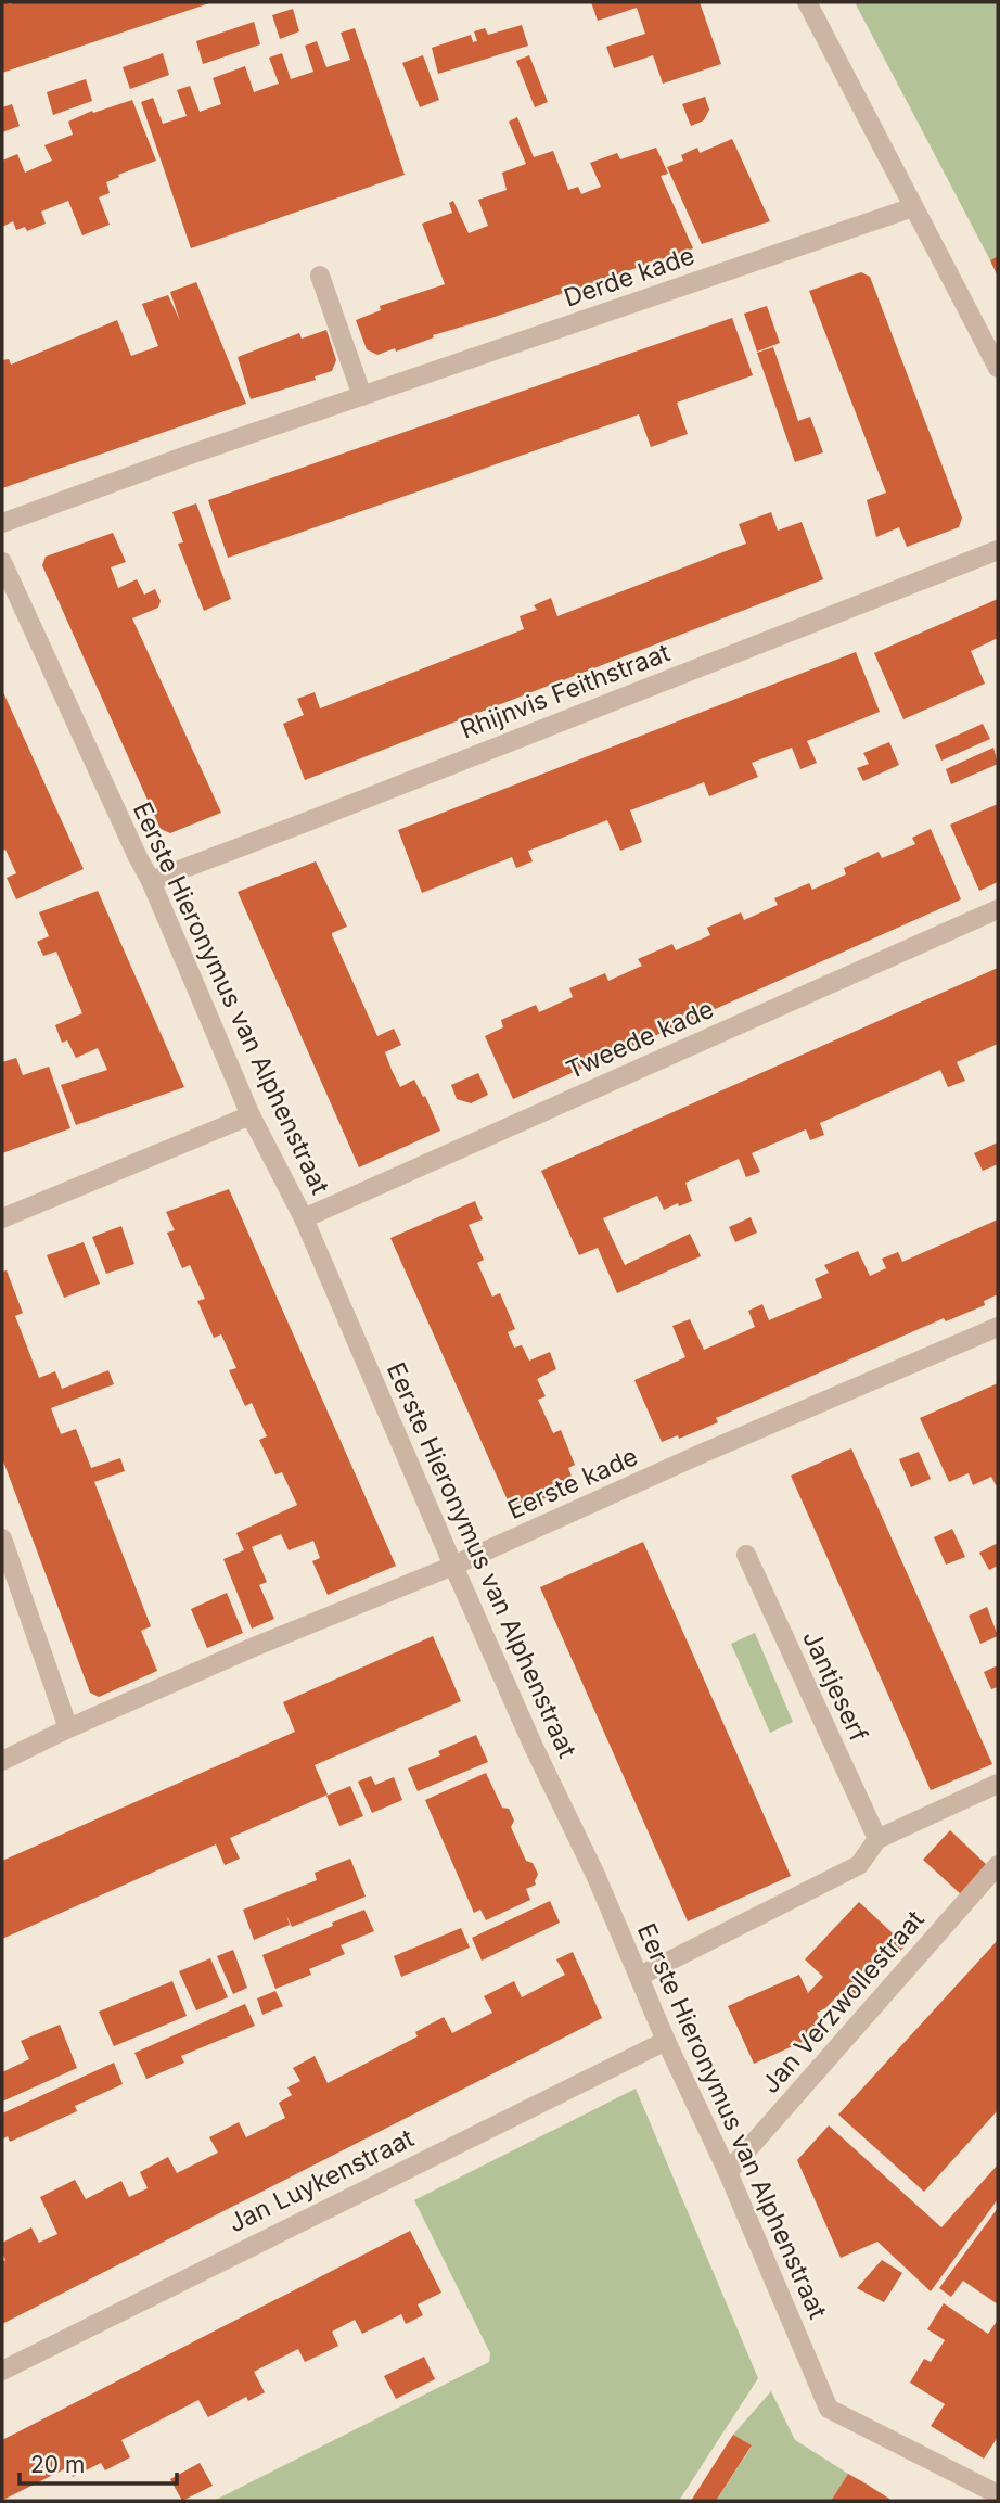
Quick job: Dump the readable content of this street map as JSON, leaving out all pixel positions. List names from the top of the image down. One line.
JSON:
{"streets":{"street":["Derde kade","Rhijnvis Feithstraat","Eerste Hieronymus van Alphenstraat","Tweede kade","Eerste kade","Jantjeserf","Jan Verzwollestraat","Jan Luykenstraat"]},"crossings":[["Rhijnvis Feithstraat","Eerste Hieronymus van Alphenstraat"],["Eerste Hieronymus van Alphenstraat","Tweede kade"],["Eerste Hieronymus van Alphenstraat","Eerste kade"],["Eerste Hieronymus van Alphenstraat","Jan Verzwollestraat"],["Eerste Hieronymus van Alphenstraat","Jan Luykenstraat"]],"scale_bar":"20 m"}
